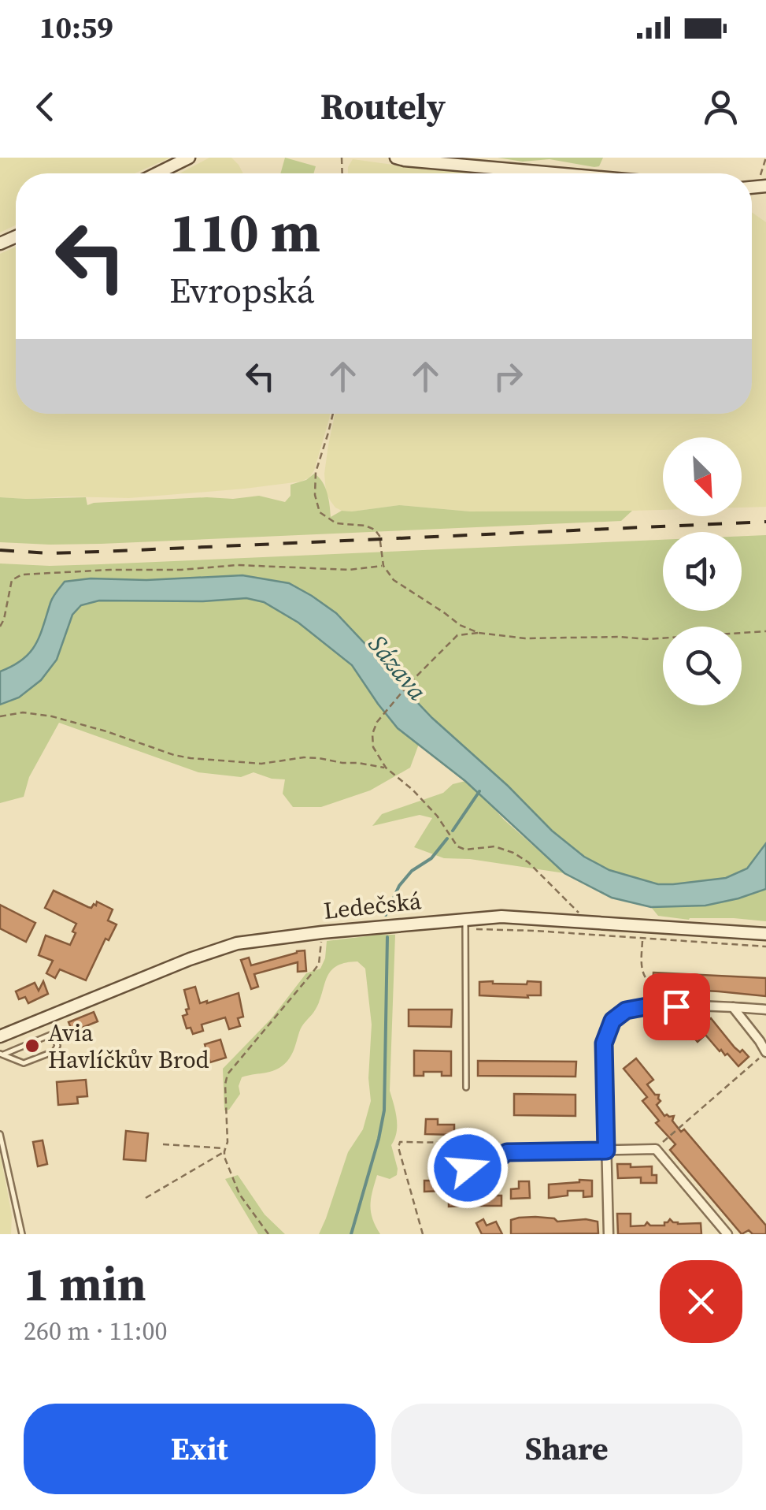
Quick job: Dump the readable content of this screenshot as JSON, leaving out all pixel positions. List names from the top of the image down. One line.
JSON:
{"streets":{"main road":["Ledečská"]},"water":["Sázava"],"places":["Avia Havlíčkův Brod"],"north":"bottom right","page":{"status":"10:59","header":"Routely","turn":["110 m","Evropská"],"heading":["1 min","260 m · 11:00"],"buttons":["Exit","Share"]}}
